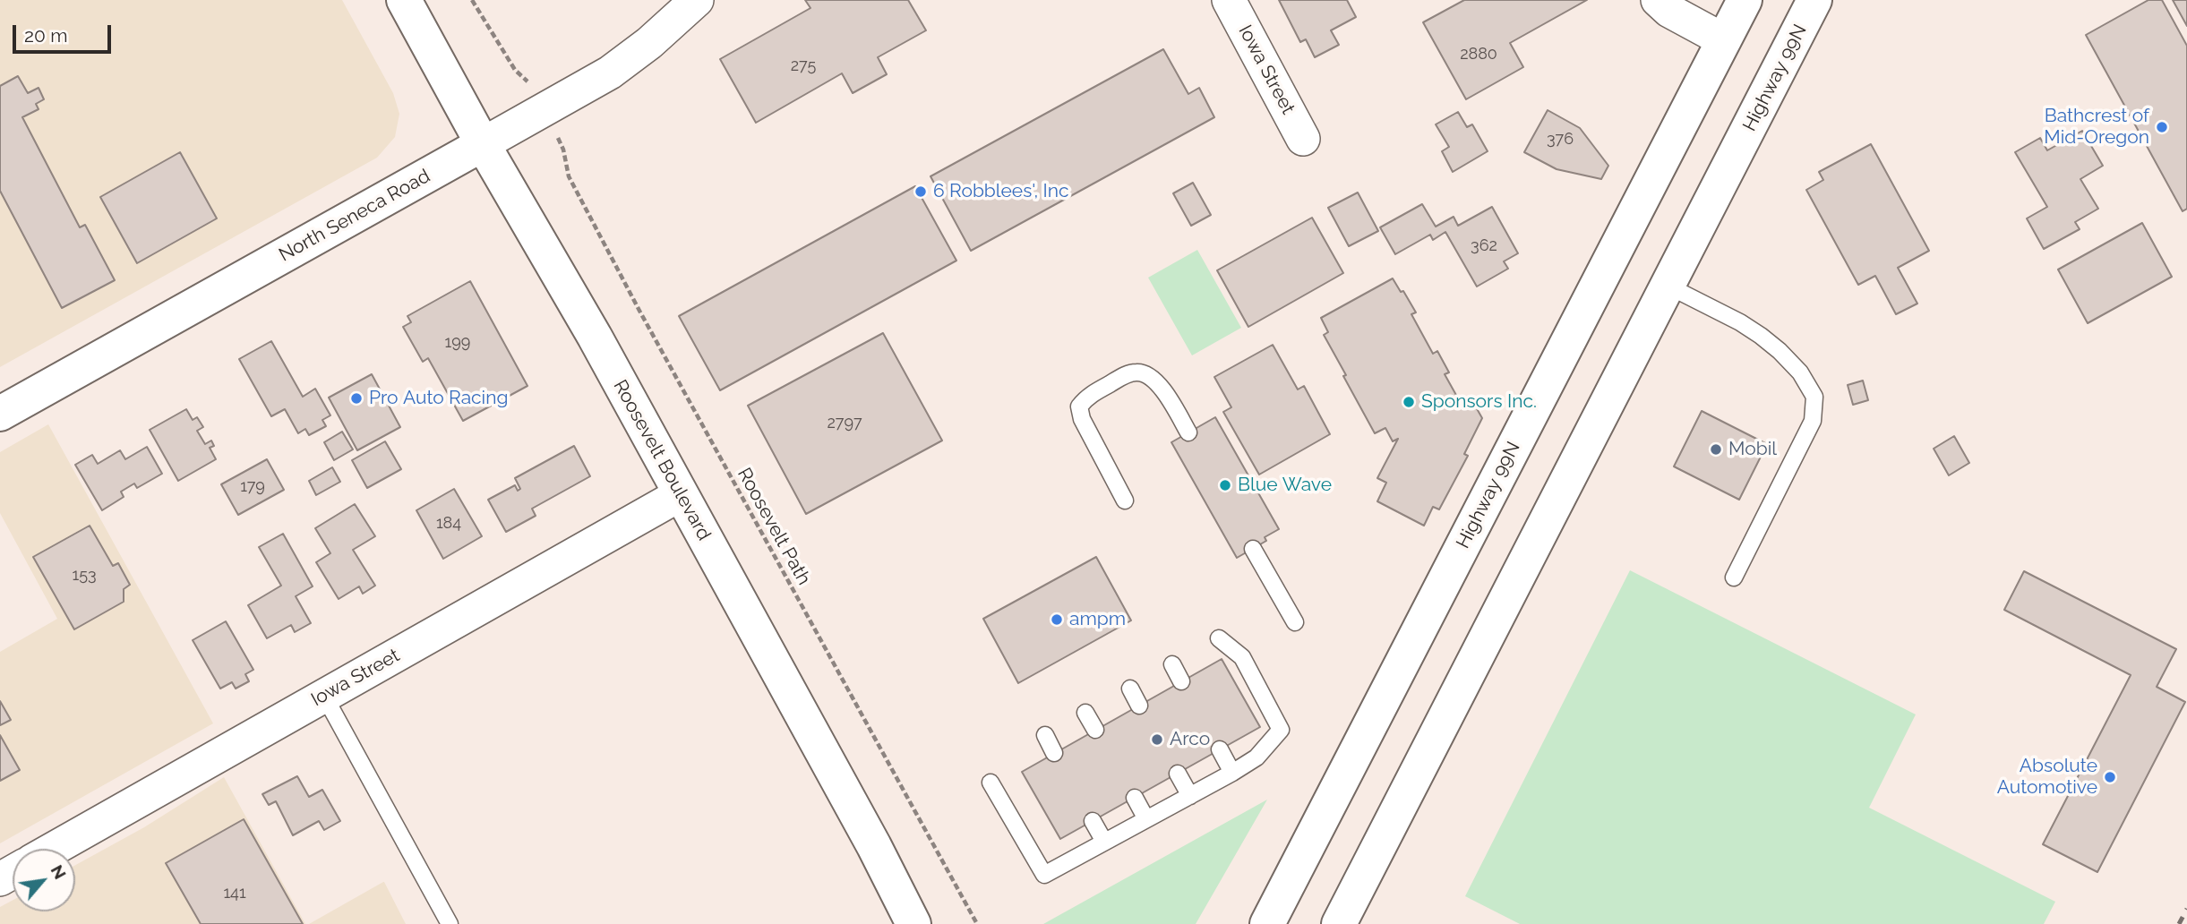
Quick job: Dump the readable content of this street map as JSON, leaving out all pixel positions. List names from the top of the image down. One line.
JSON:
{"streets":{"main road":["Highway 99N","North Seneca Road","Roosevelt Boulevard"],"street":["Iowa Street"],"path":["Roosevelt Path"]},"crossings":[["Iowa Street","Roosevelt Boulevard"],["North Seneca Road","Roosevelt Boulevard"]],"places":["Bathcrest of Mid-Oregon","6 Robblees', Inc","Pro Auto Racing","Sponsors Inc.","Mobil","Blue Wave","ampm","Arco","Absolute Automotive"],"house_numbers":["2880","275","376","362","199","2797","179","184","153","141"],"scale_bar":"20 m","north":"top right"}
